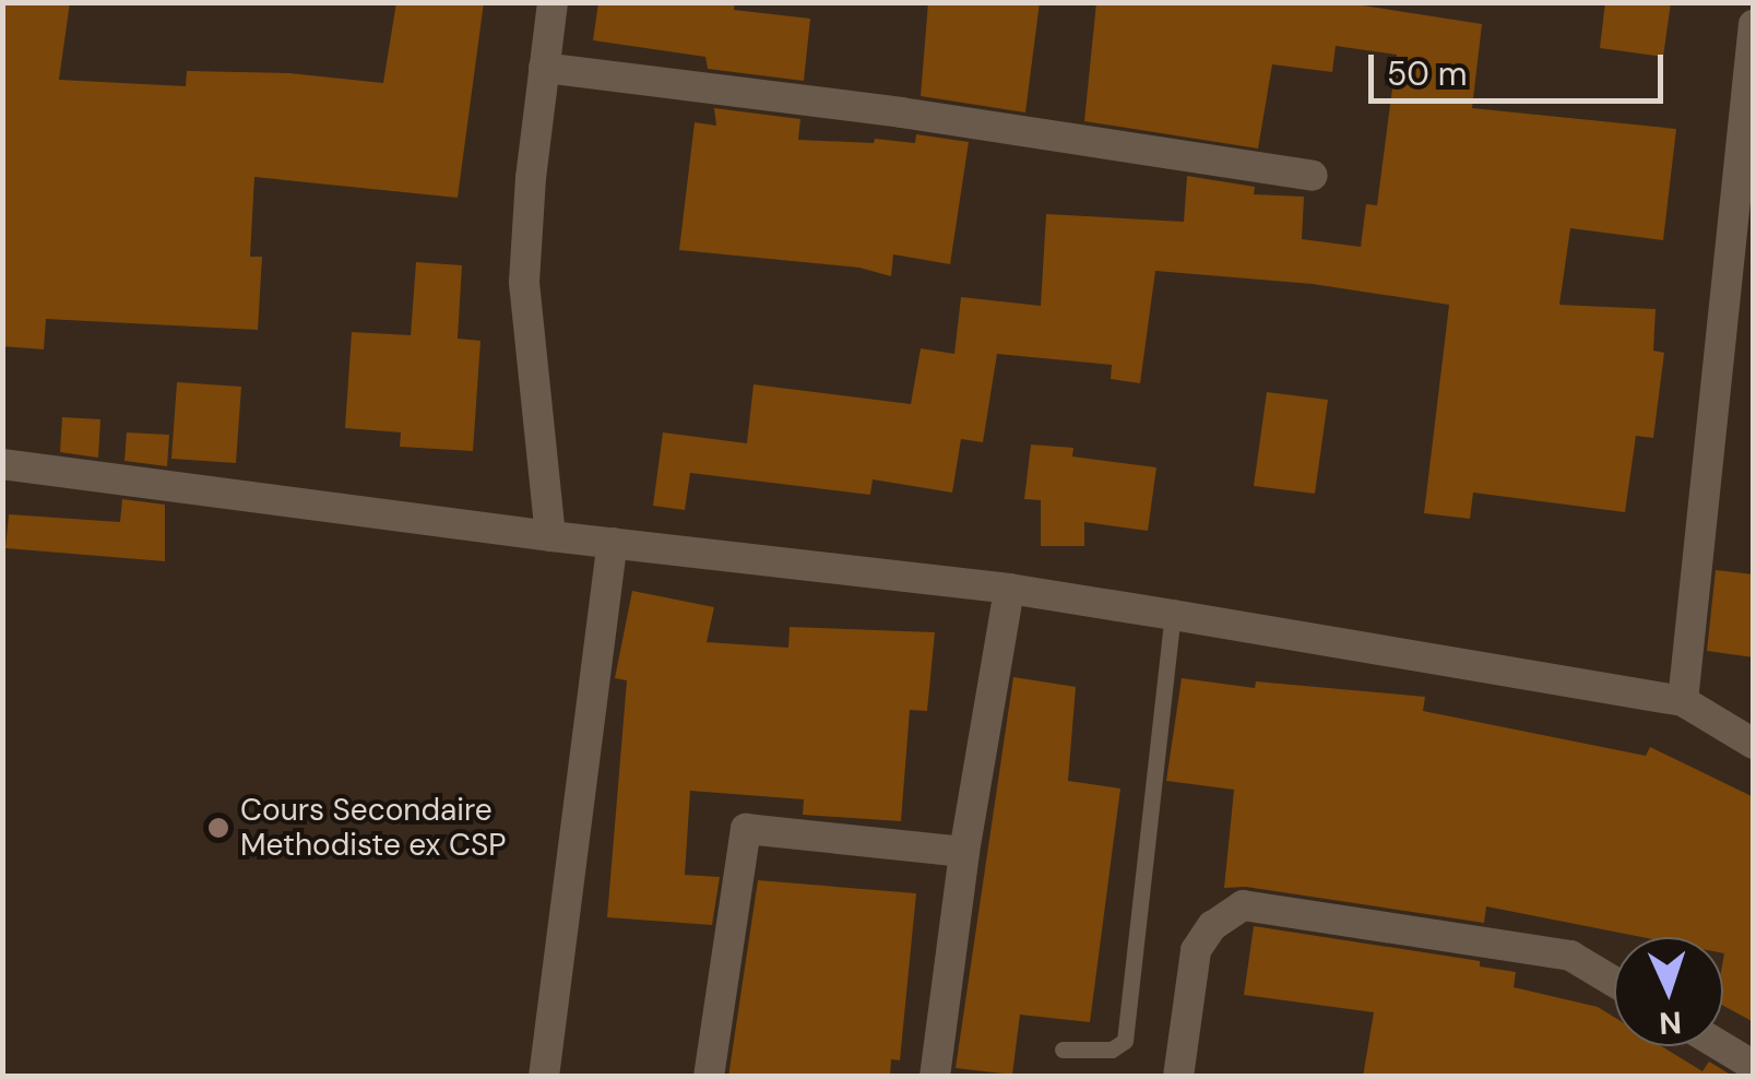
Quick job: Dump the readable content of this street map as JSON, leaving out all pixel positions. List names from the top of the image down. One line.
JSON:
{"places":["Cours Secondaire Methodiste ex CSP"],"scale_bar":"50 m","north":"bottom"}
